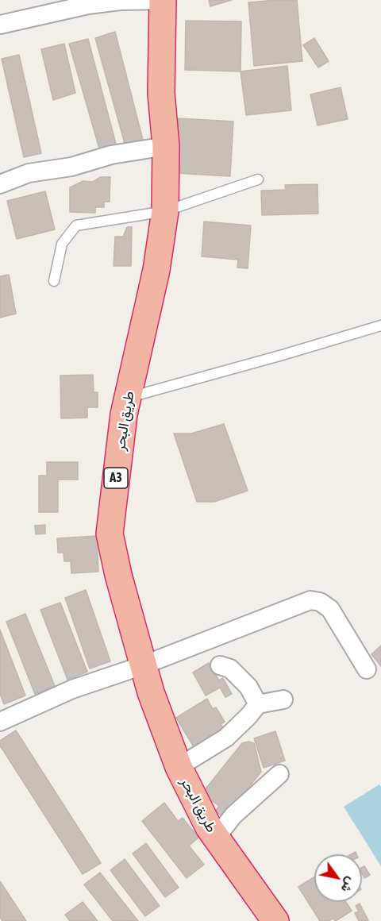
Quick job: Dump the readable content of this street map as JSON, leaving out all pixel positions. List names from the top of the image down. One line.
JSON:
{"streets":{"highway":["طريق البحر","A3"]},"north":"bottom right"}
